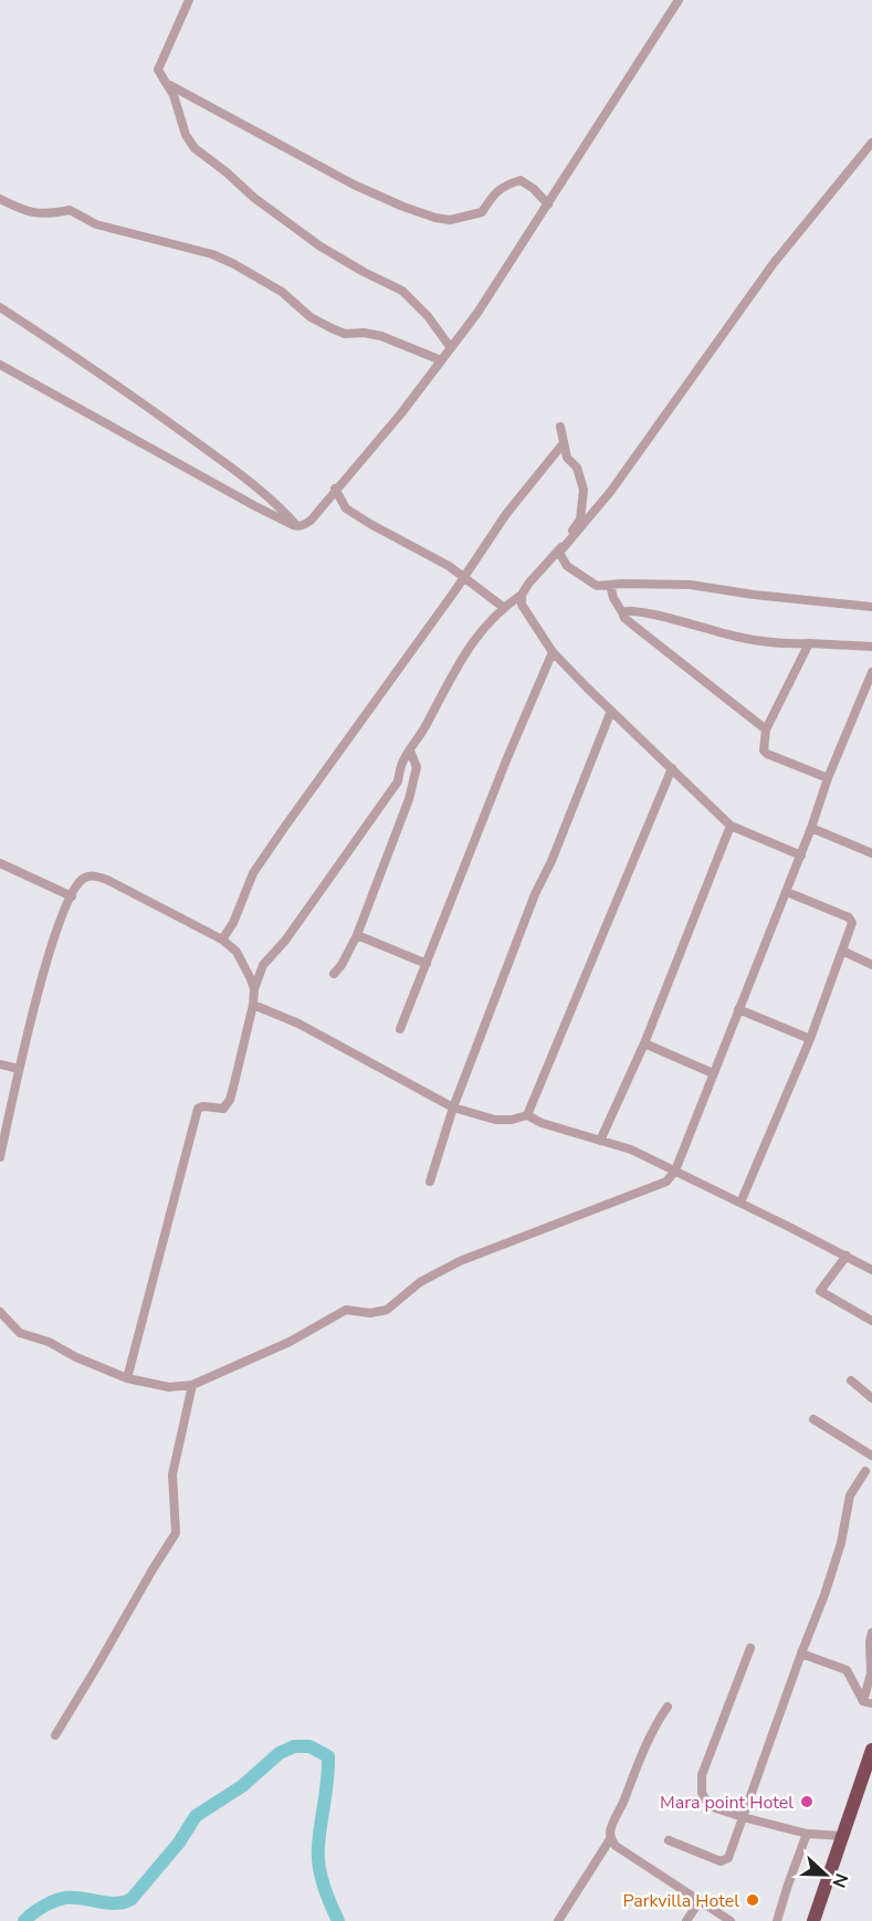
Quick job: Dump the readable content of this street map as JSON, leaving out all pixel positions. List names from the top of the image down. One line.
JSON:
{"places":["Mara point Hotel","Parkvilla Hotel"],"north":"right"}
